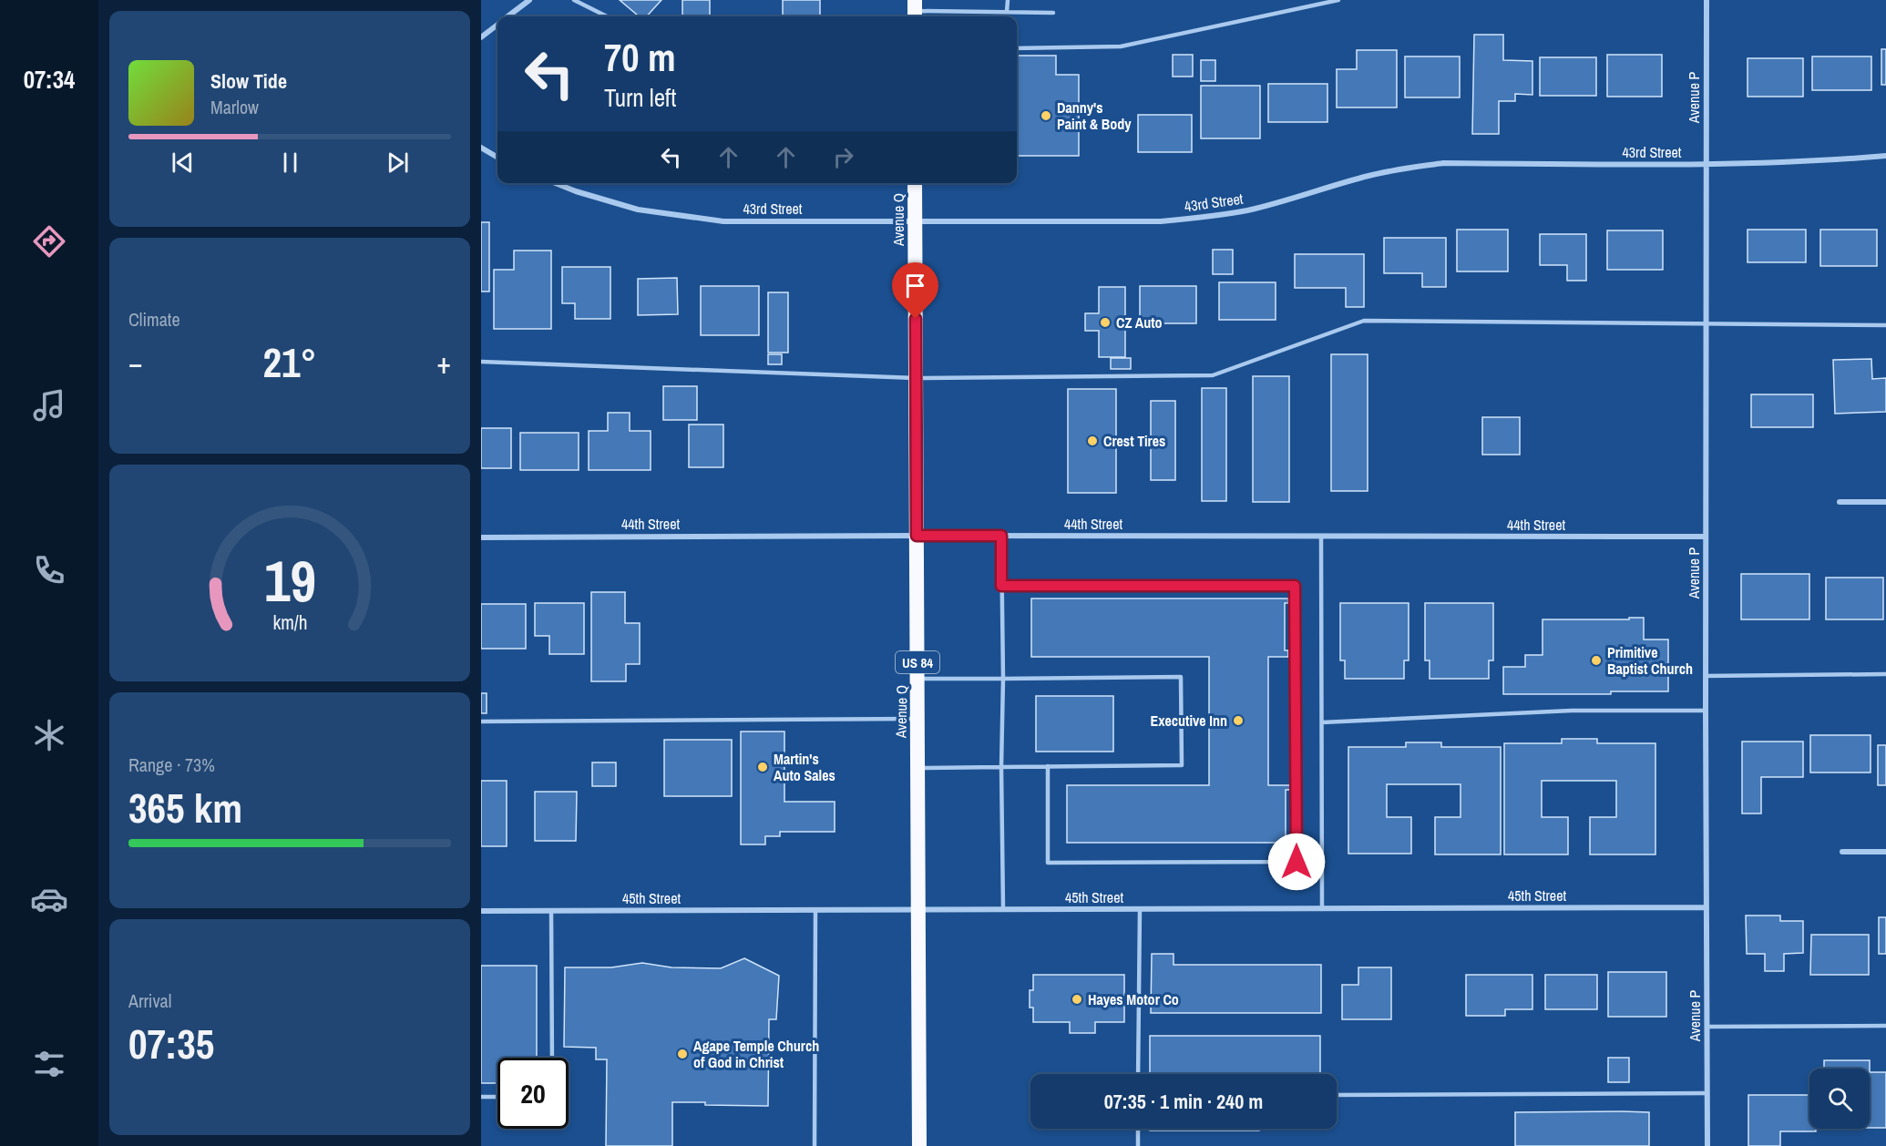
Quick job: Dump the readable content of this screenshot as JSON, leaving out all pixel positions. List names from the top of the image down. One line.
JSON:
{"streets":{"highway":["Avenue Q","US 84"],"street":["Avenue P","43rd Street","44th Street","45th Street"]},"crossings":[["Avenue P","43rd Street"],["Avenue P","44th Street"],["Avenue P","45th Street"],["43rd Street","Avenue Q"],["Avenue Q","44th Street"],["Avenue Q","45th Street"]],"places":["Danny's Paint & Body","CZ Auto","Crest Tires","Primitive Baptist Church","Executive Inn","Martin's Auto Sales","Hayes Motor Co","Agape Temple Church of God in Christ"],"page":{"tabs":"07:34","turn":["70 m","Turn left"],"song":["Slow Tide","Marlow"],"tile":["Climate",["Range · 73%","365 km"],["Arrival","07:35"]],"heat":["−","21°","+"],"limit":"20","trip":"07:35 · 1 min · 240 m","gauge":["19","km/h"]}}
